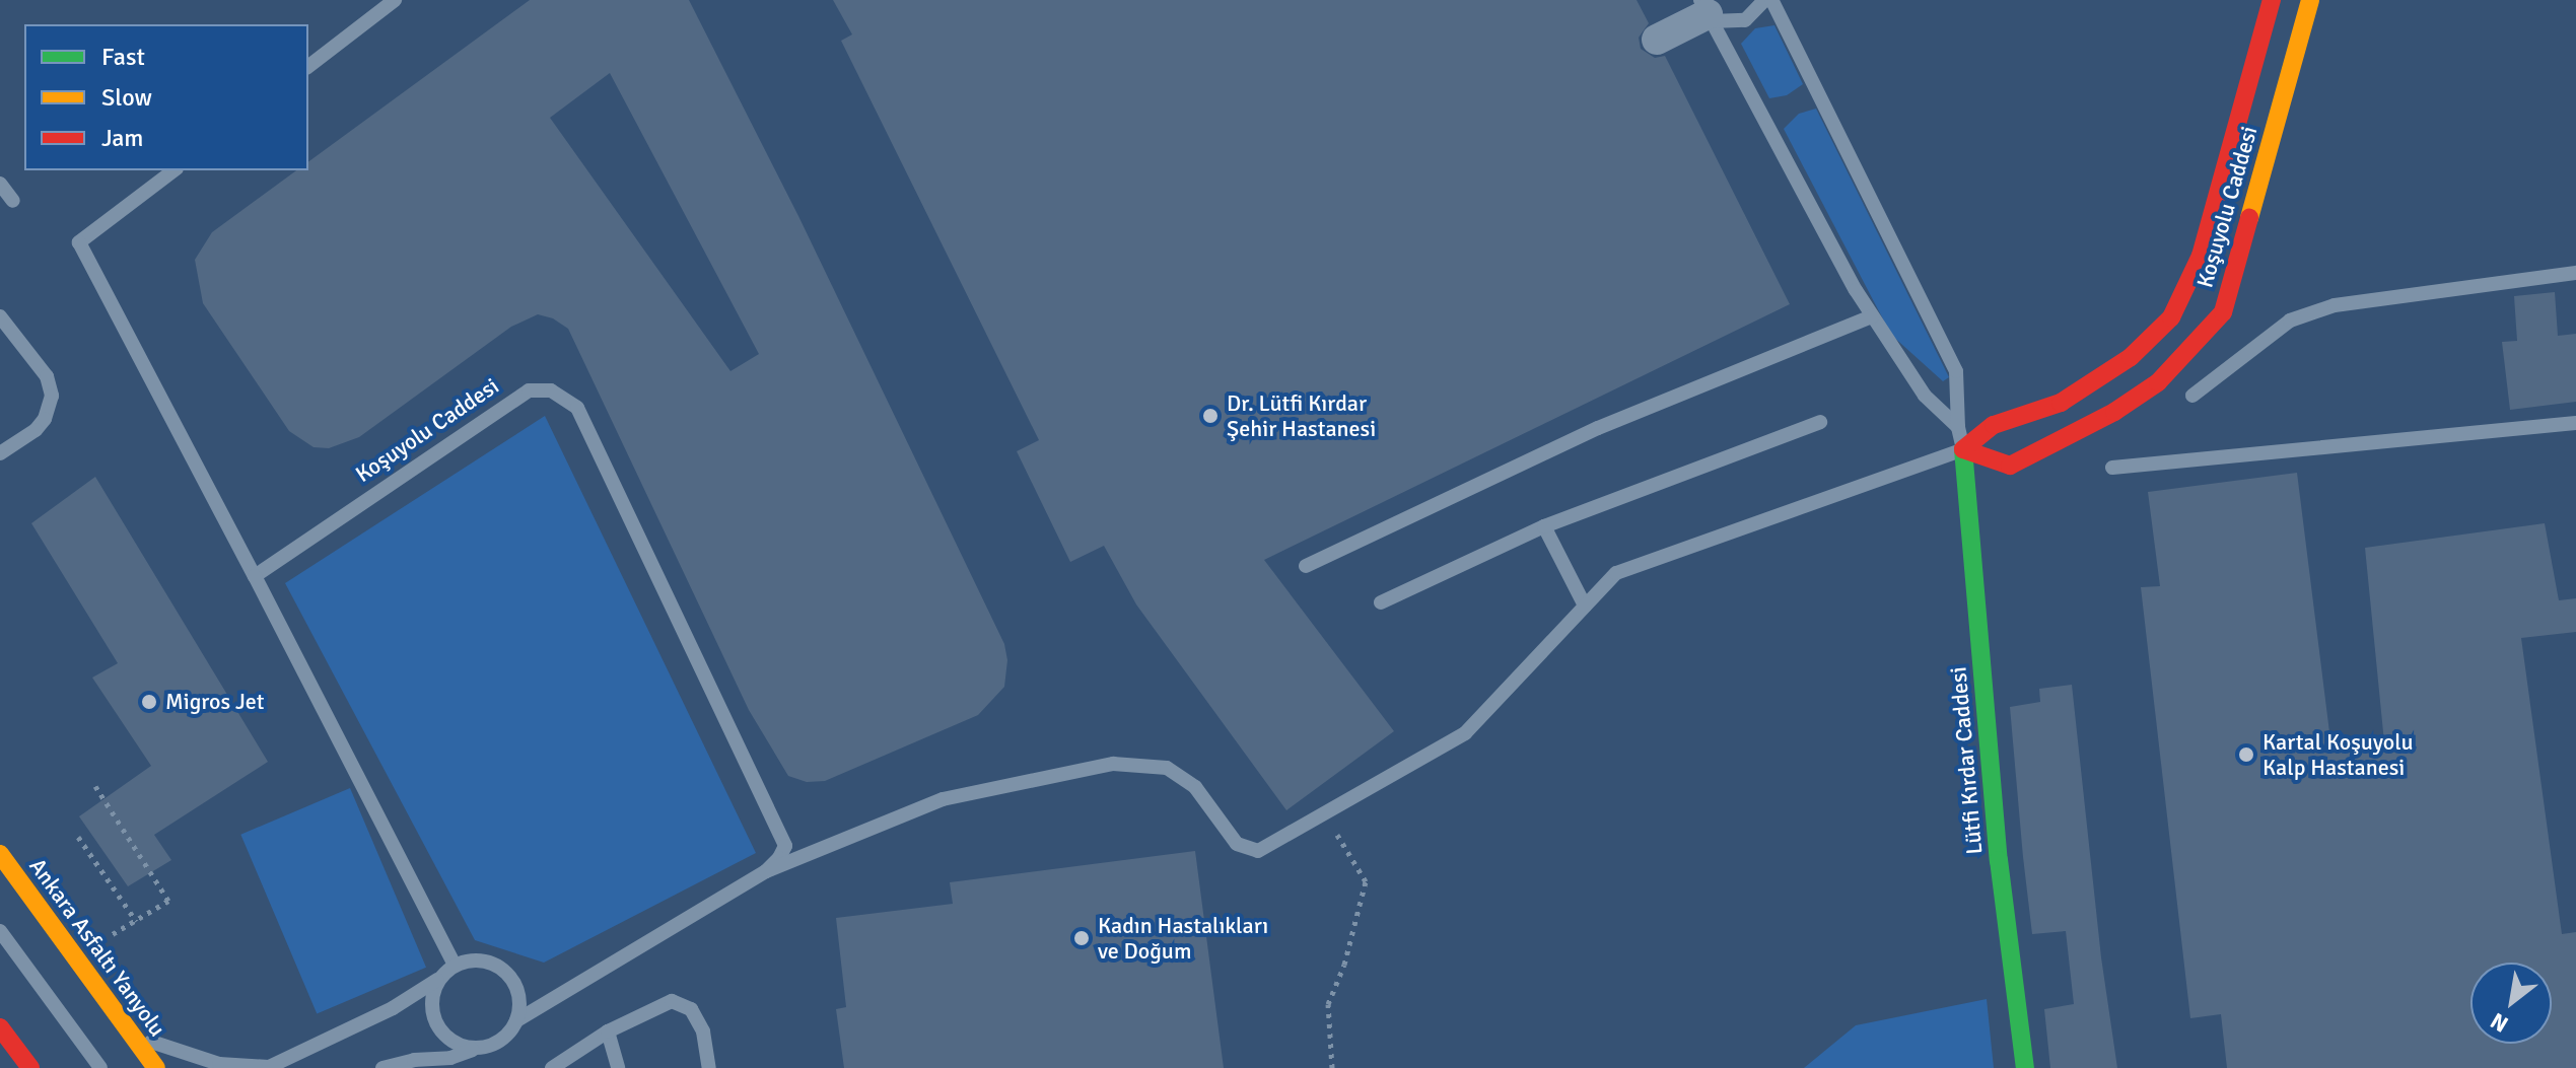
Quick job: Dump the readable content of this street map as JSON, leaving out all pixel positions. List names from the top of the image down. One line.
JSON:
{"streets":{"main road":["Koşuyolu Caddesi","Lütfi Kırdar Caddesi","Ankara Asfaltı Yanyolu"]},"crossings":[["Koşuyolu Caddesi","Lütfi Kırdar Caddesi"]],"places":["Dr. Lütfi Kırdar Şehir Hastanesi","Migros Jet","Kartal Koşuyolu Kalp Hastanesi","Kadın Hastalıkları ve Doğum"],"legend":["Fast","Slow","Jam"],"north":"bottom left"}
